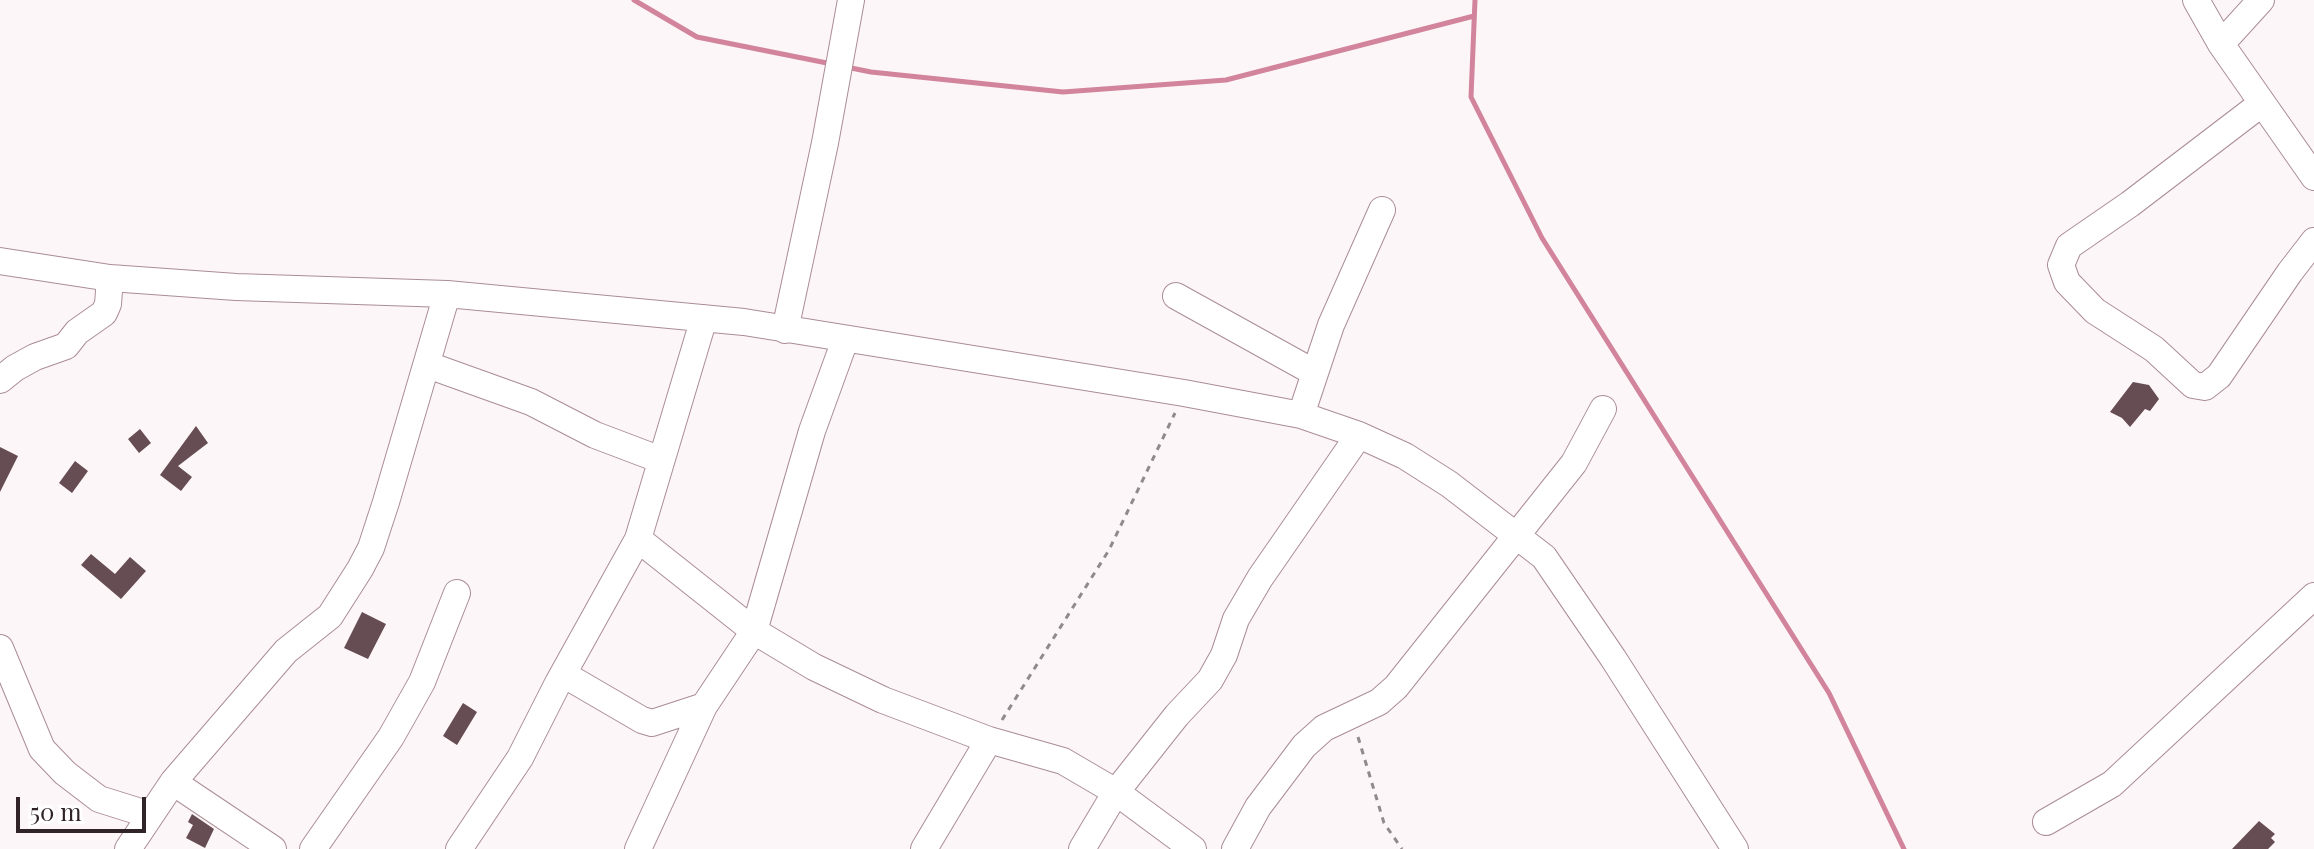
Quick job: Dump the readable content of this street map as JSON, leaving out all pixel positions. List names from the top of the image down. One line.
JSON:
{"scale_bar":"50 m"}
